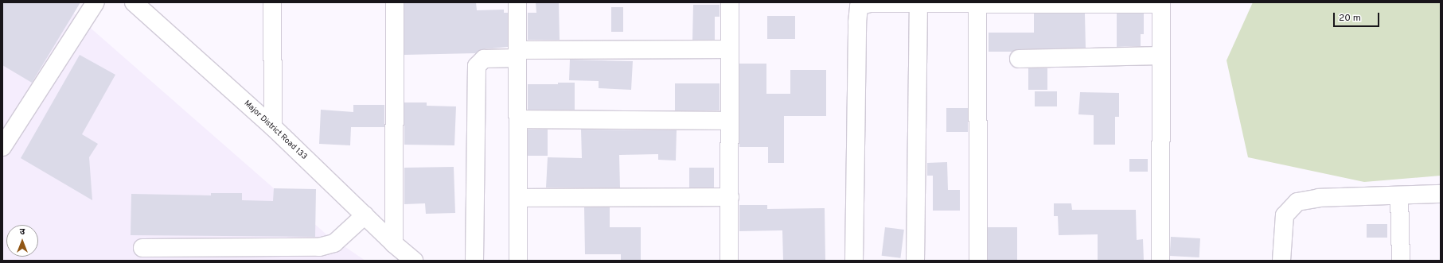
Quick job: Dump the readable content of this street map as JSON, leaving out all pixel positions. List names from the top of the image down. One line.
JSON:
{"streets":{"street":["Major District Road 133"]},"scale_bar":"20 m","north":"top"}
